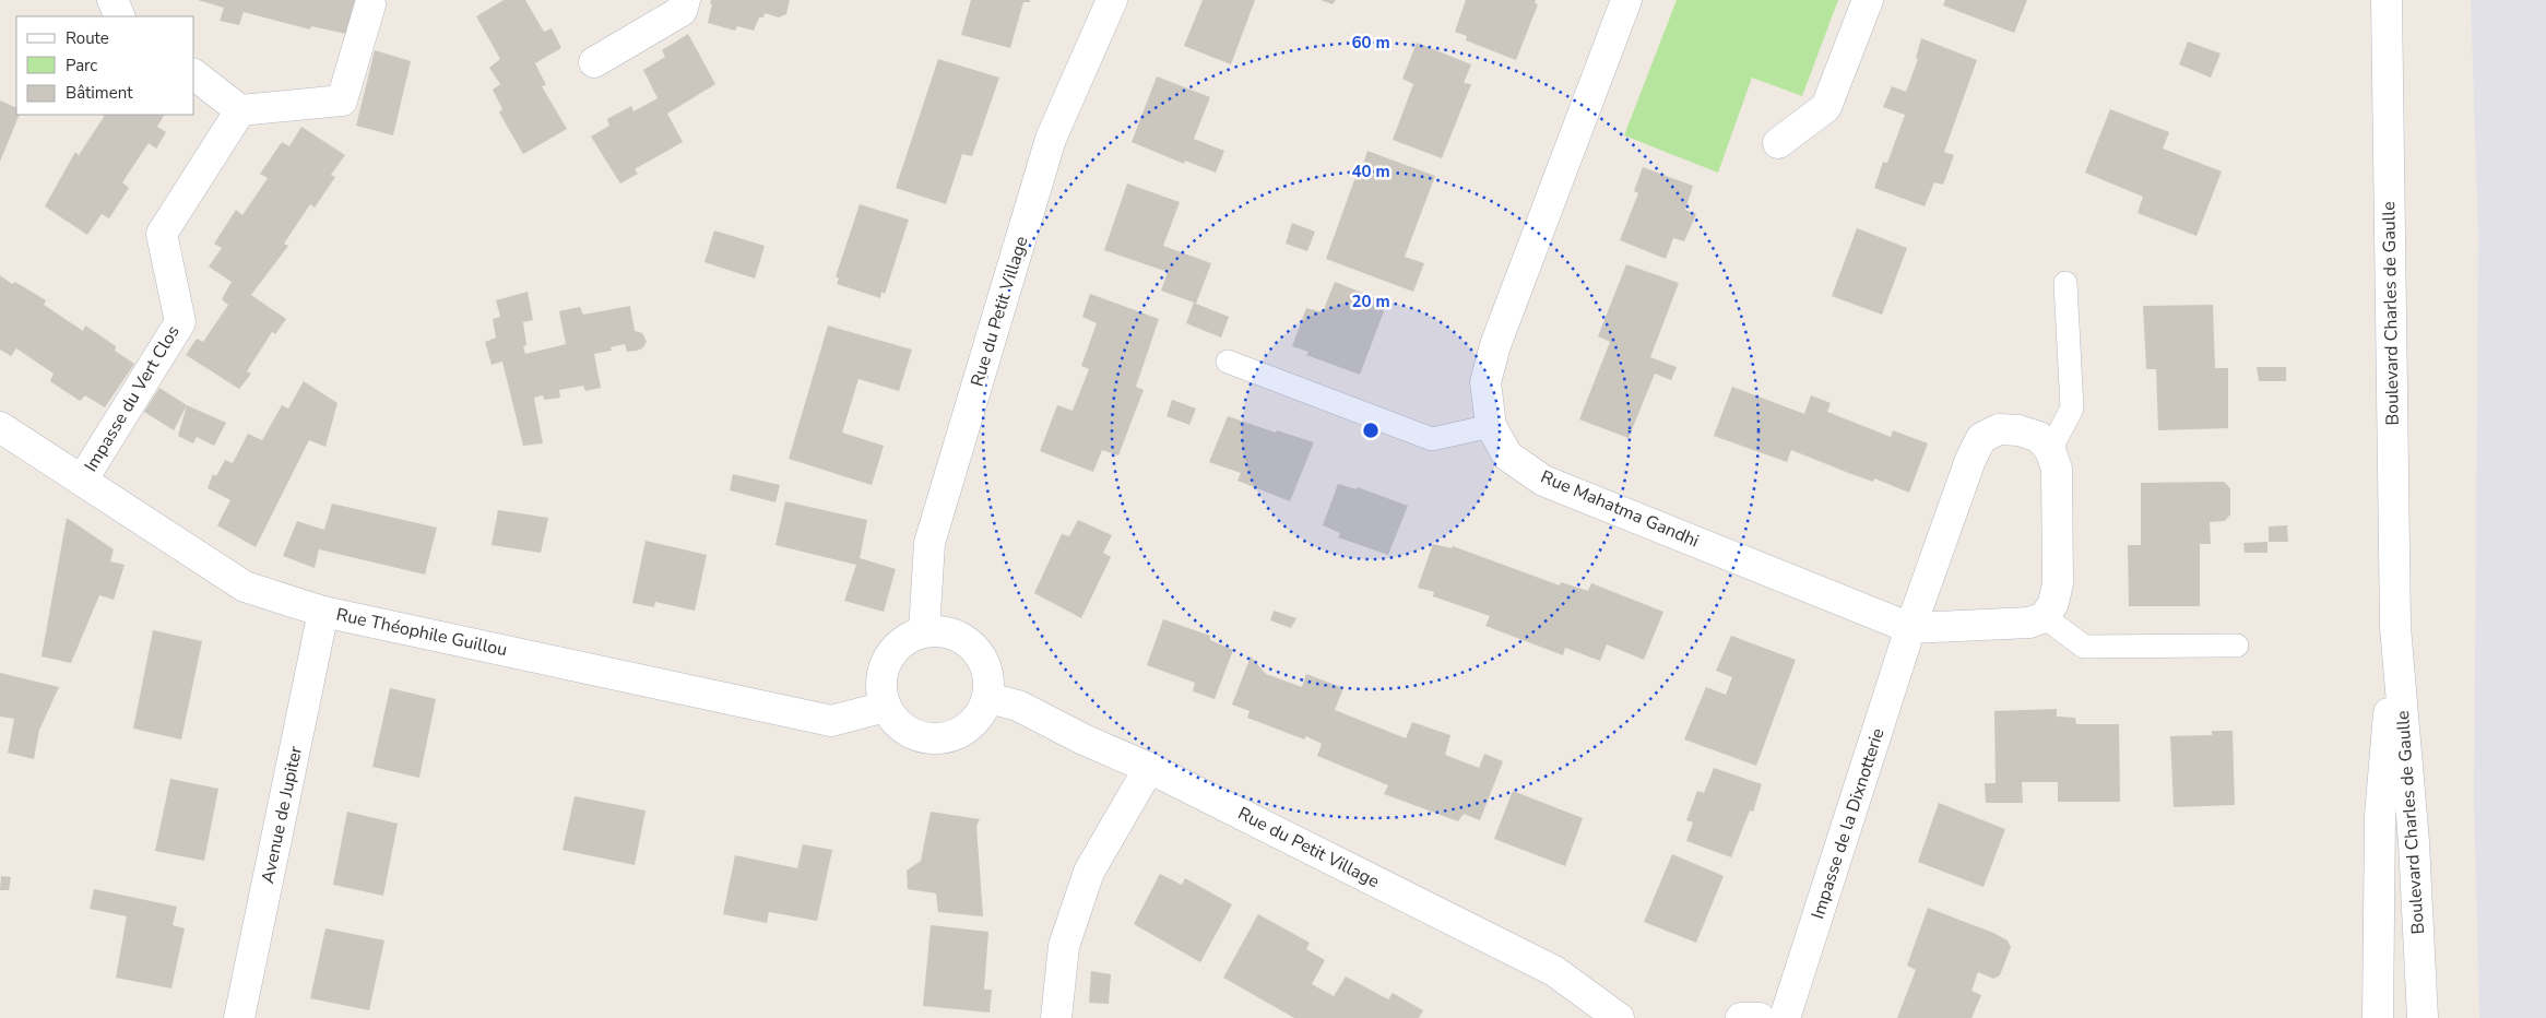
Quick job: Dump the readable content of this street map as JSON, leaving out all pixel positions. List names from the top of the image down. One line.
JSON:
{"streets":{"street":["Rue du Petit Village","Boulevard Charles de Gaulle","Impasse du Vert Clos","Rue Mahatma Gandhi","Rue Théophile Guillou","Avenue de Jupiter","Impasse de la Dixnotterie"]},"crossings":[["Rue du Petit Village","Rue Théophile Guillou"],["Impasse du Vert Clos","Rue Théophile Guillou"],["Rue Mahatma Gandhi","Impasse de la Dixnotterie"],["Rue Théophile Guillou","Avenue de Jupiter"]],"legend":["Route","Parc","Bâtiment"],"rings":["60 m","40 m","20 m"]}
